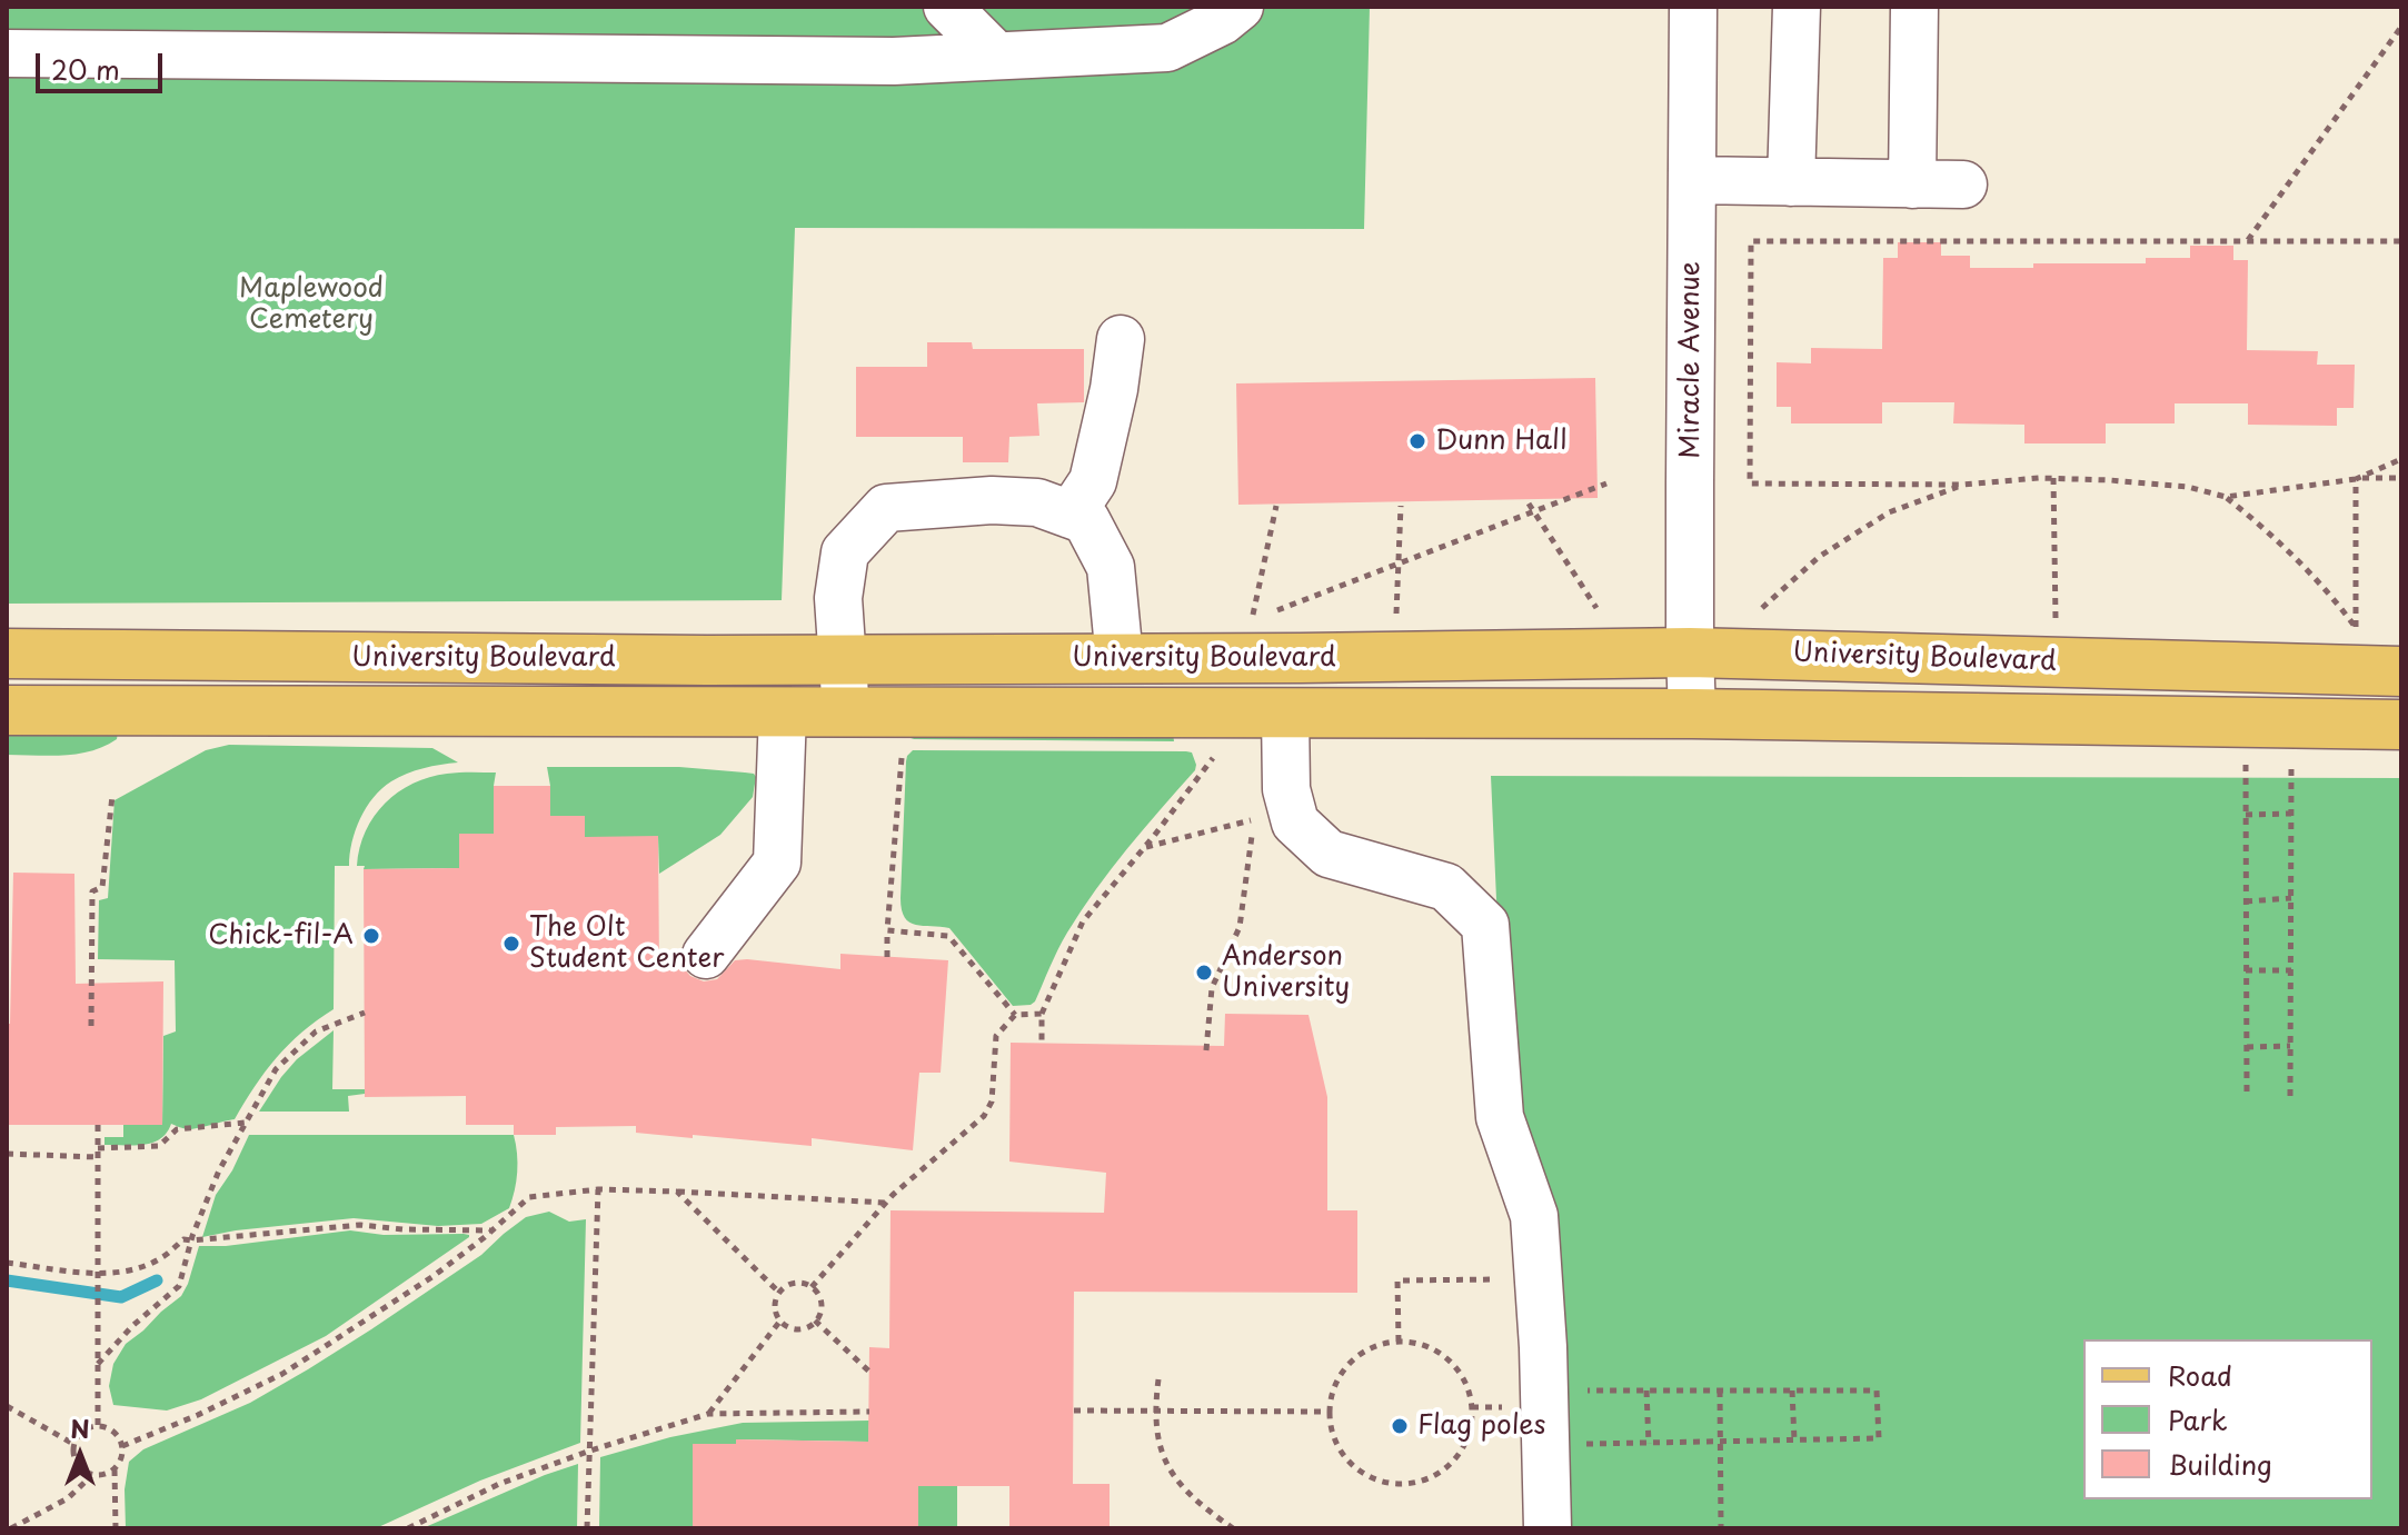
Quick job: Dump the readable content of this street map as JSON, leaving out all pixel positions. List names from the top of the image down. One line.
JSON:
{"streets":{"main road":["University Boulevard"],"street":["Miracle Avenue"]},"crossings":[["Miracle Avenue","University Boulevard"]],"parks":["Maplewood Cemetery"],"places":["Dunn Hall","Chick-fil-A","The Olt Student Center","Anderson University","Flag poles"],"legend":["Road","Park","Building"],"scale_bar":"20 m","north":"top"}
